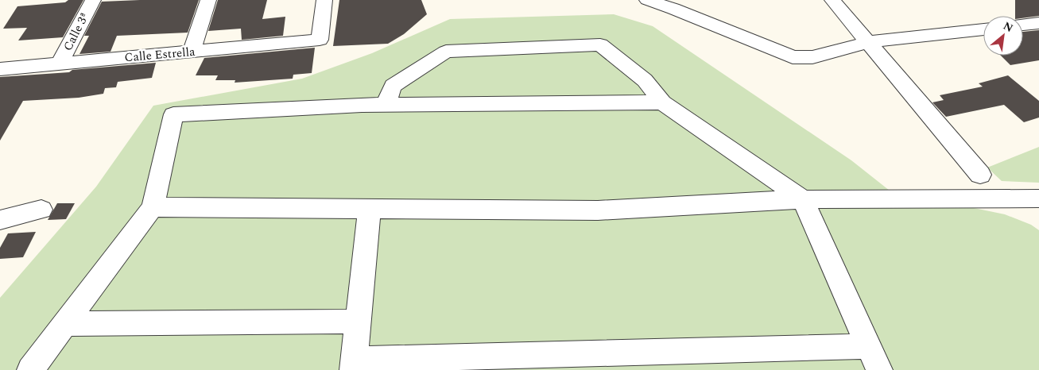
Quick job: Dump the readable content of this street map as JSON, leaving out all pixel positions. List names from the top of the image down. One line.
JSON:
{"streets":{"street":["Calle 3ª","Calle Estrella"]},"crossings":[["Calle 3ª","Calle Estrella"]],"north":"top right"}
